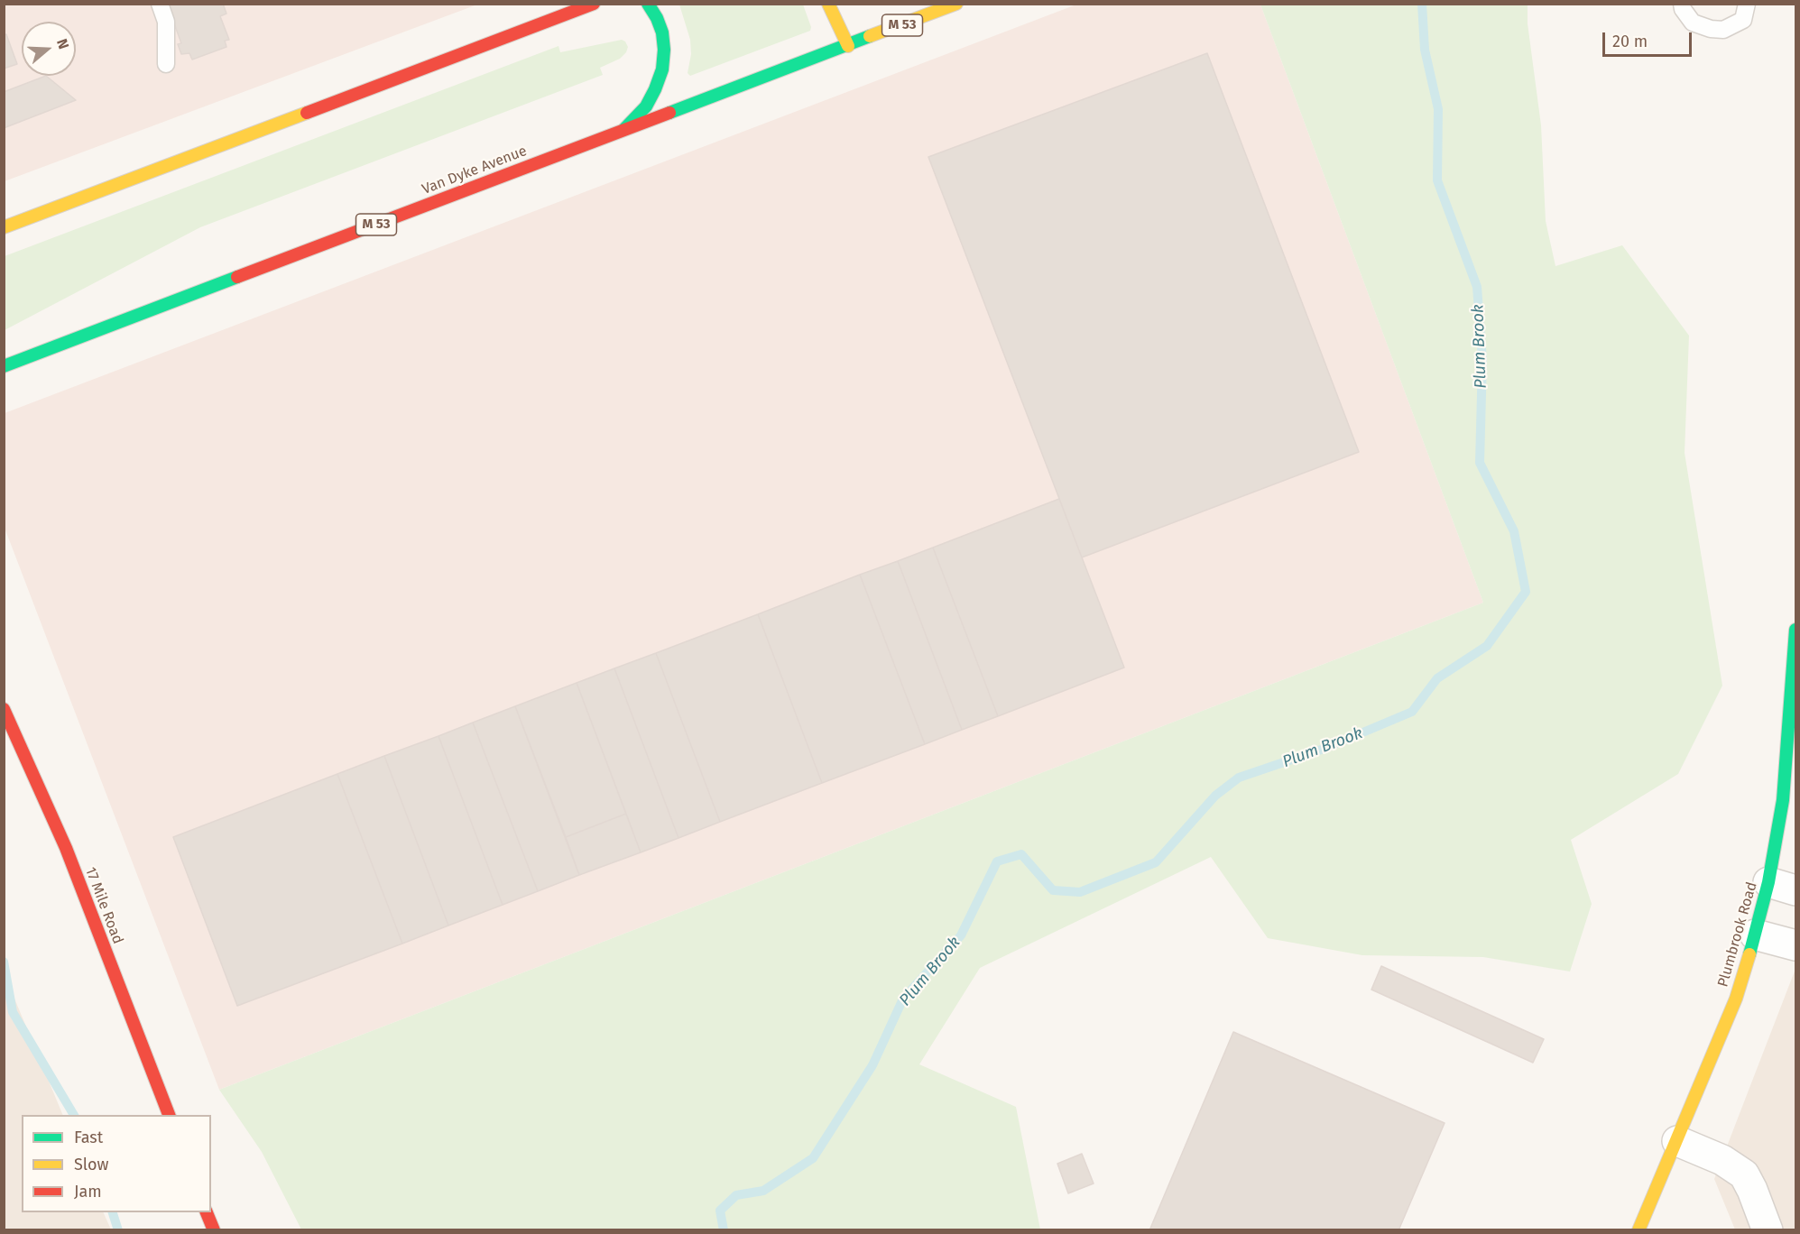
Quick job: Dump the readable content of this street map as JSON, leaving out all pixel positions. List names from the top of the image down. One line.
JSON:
{"streets":{"main road":["M 53","Van Dyke Avenue","17 Mile Road","Plumbrook Road"]},"water":["Plum Brook"],"legend":["Fast","Slow","Jam"],"scale_bar":"20 m","north":"right"}
